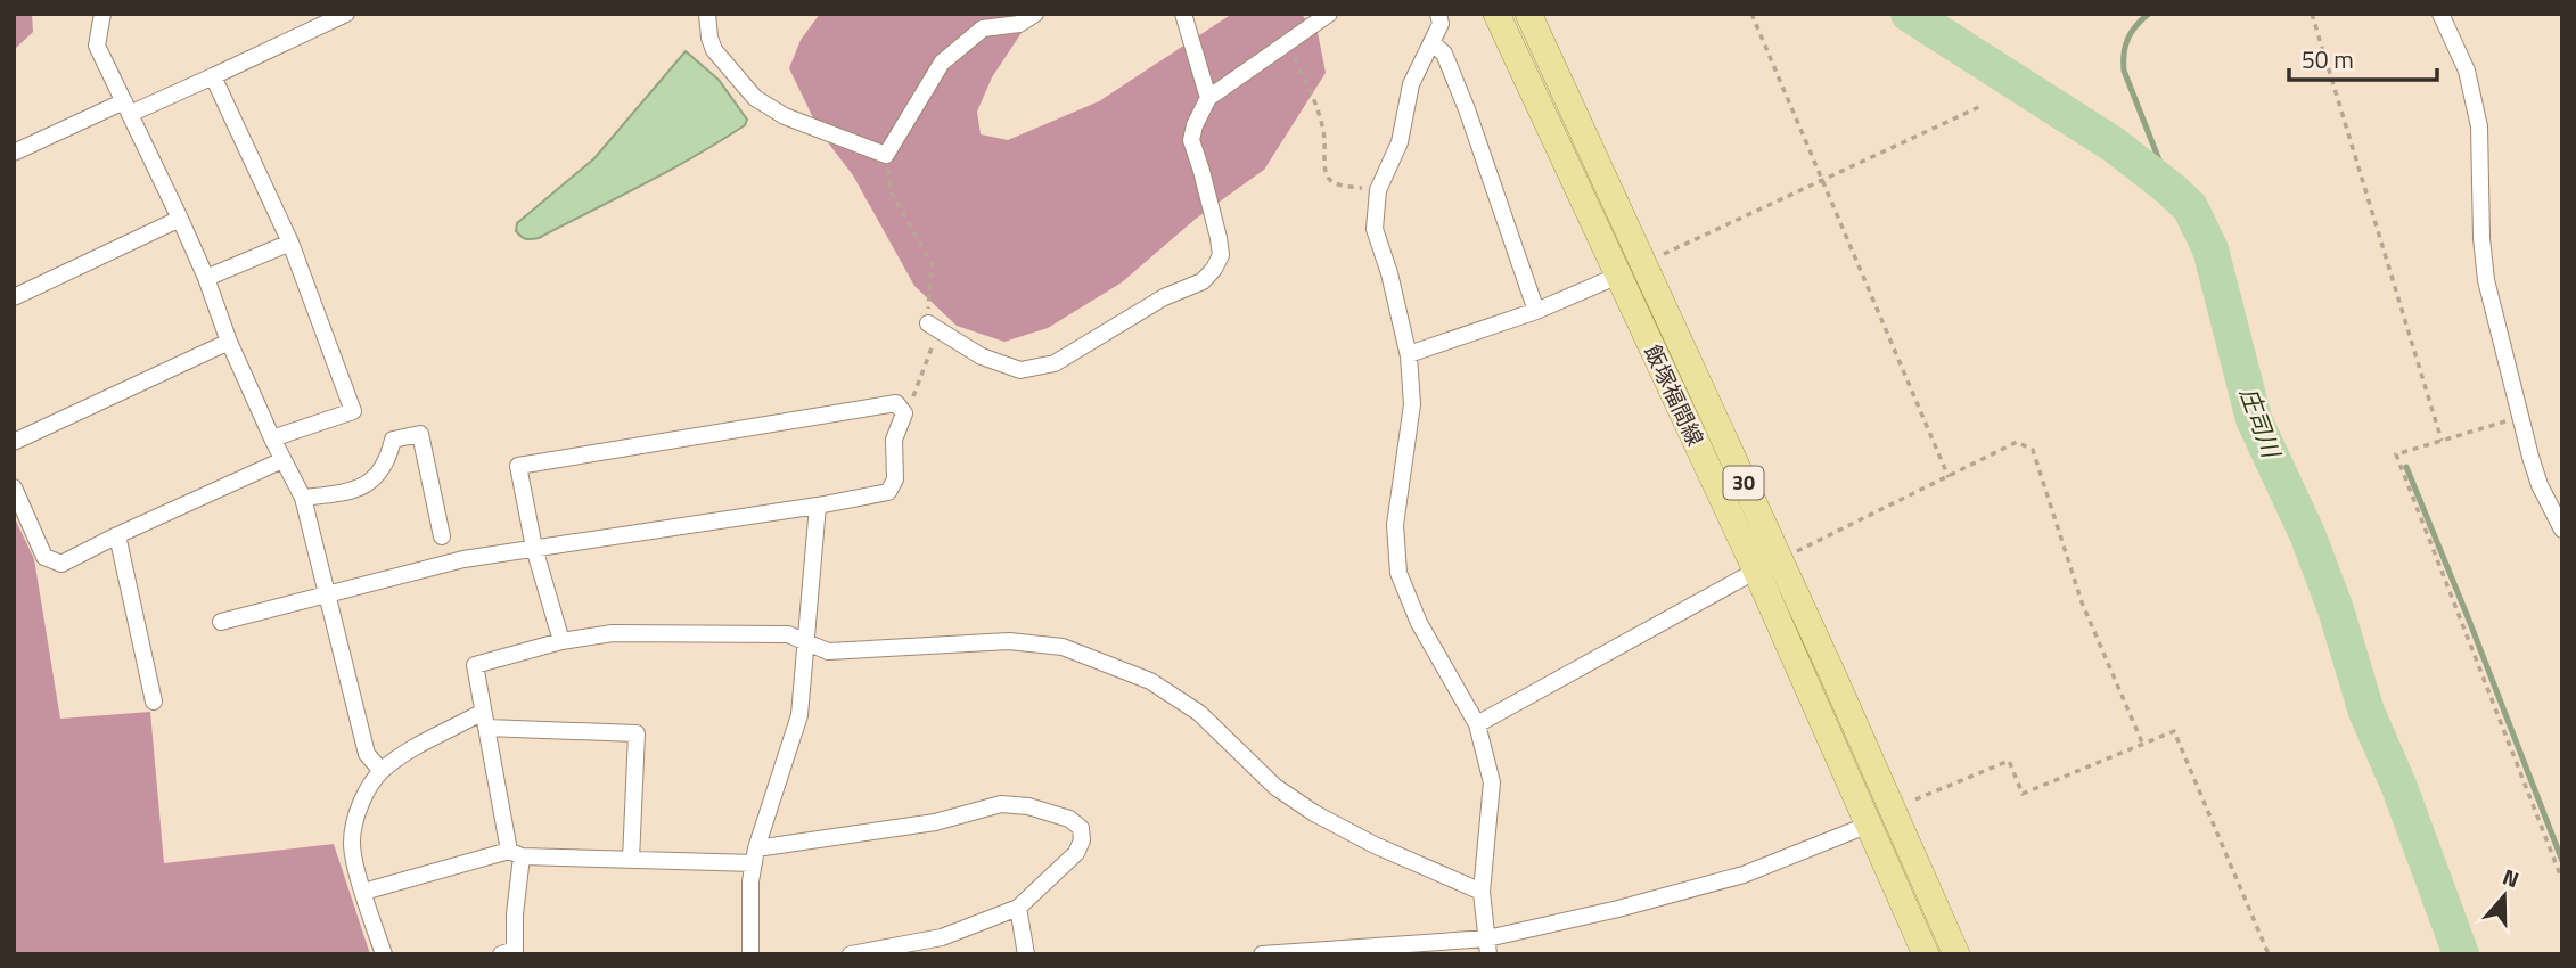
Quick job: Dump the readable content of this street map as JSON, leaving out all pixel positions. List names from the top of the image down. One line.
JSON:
{"streets":{"main road":["飯塚福間線","30"]},"water":["庄司川"],"scale_bar":"50 m","north":"top"}
